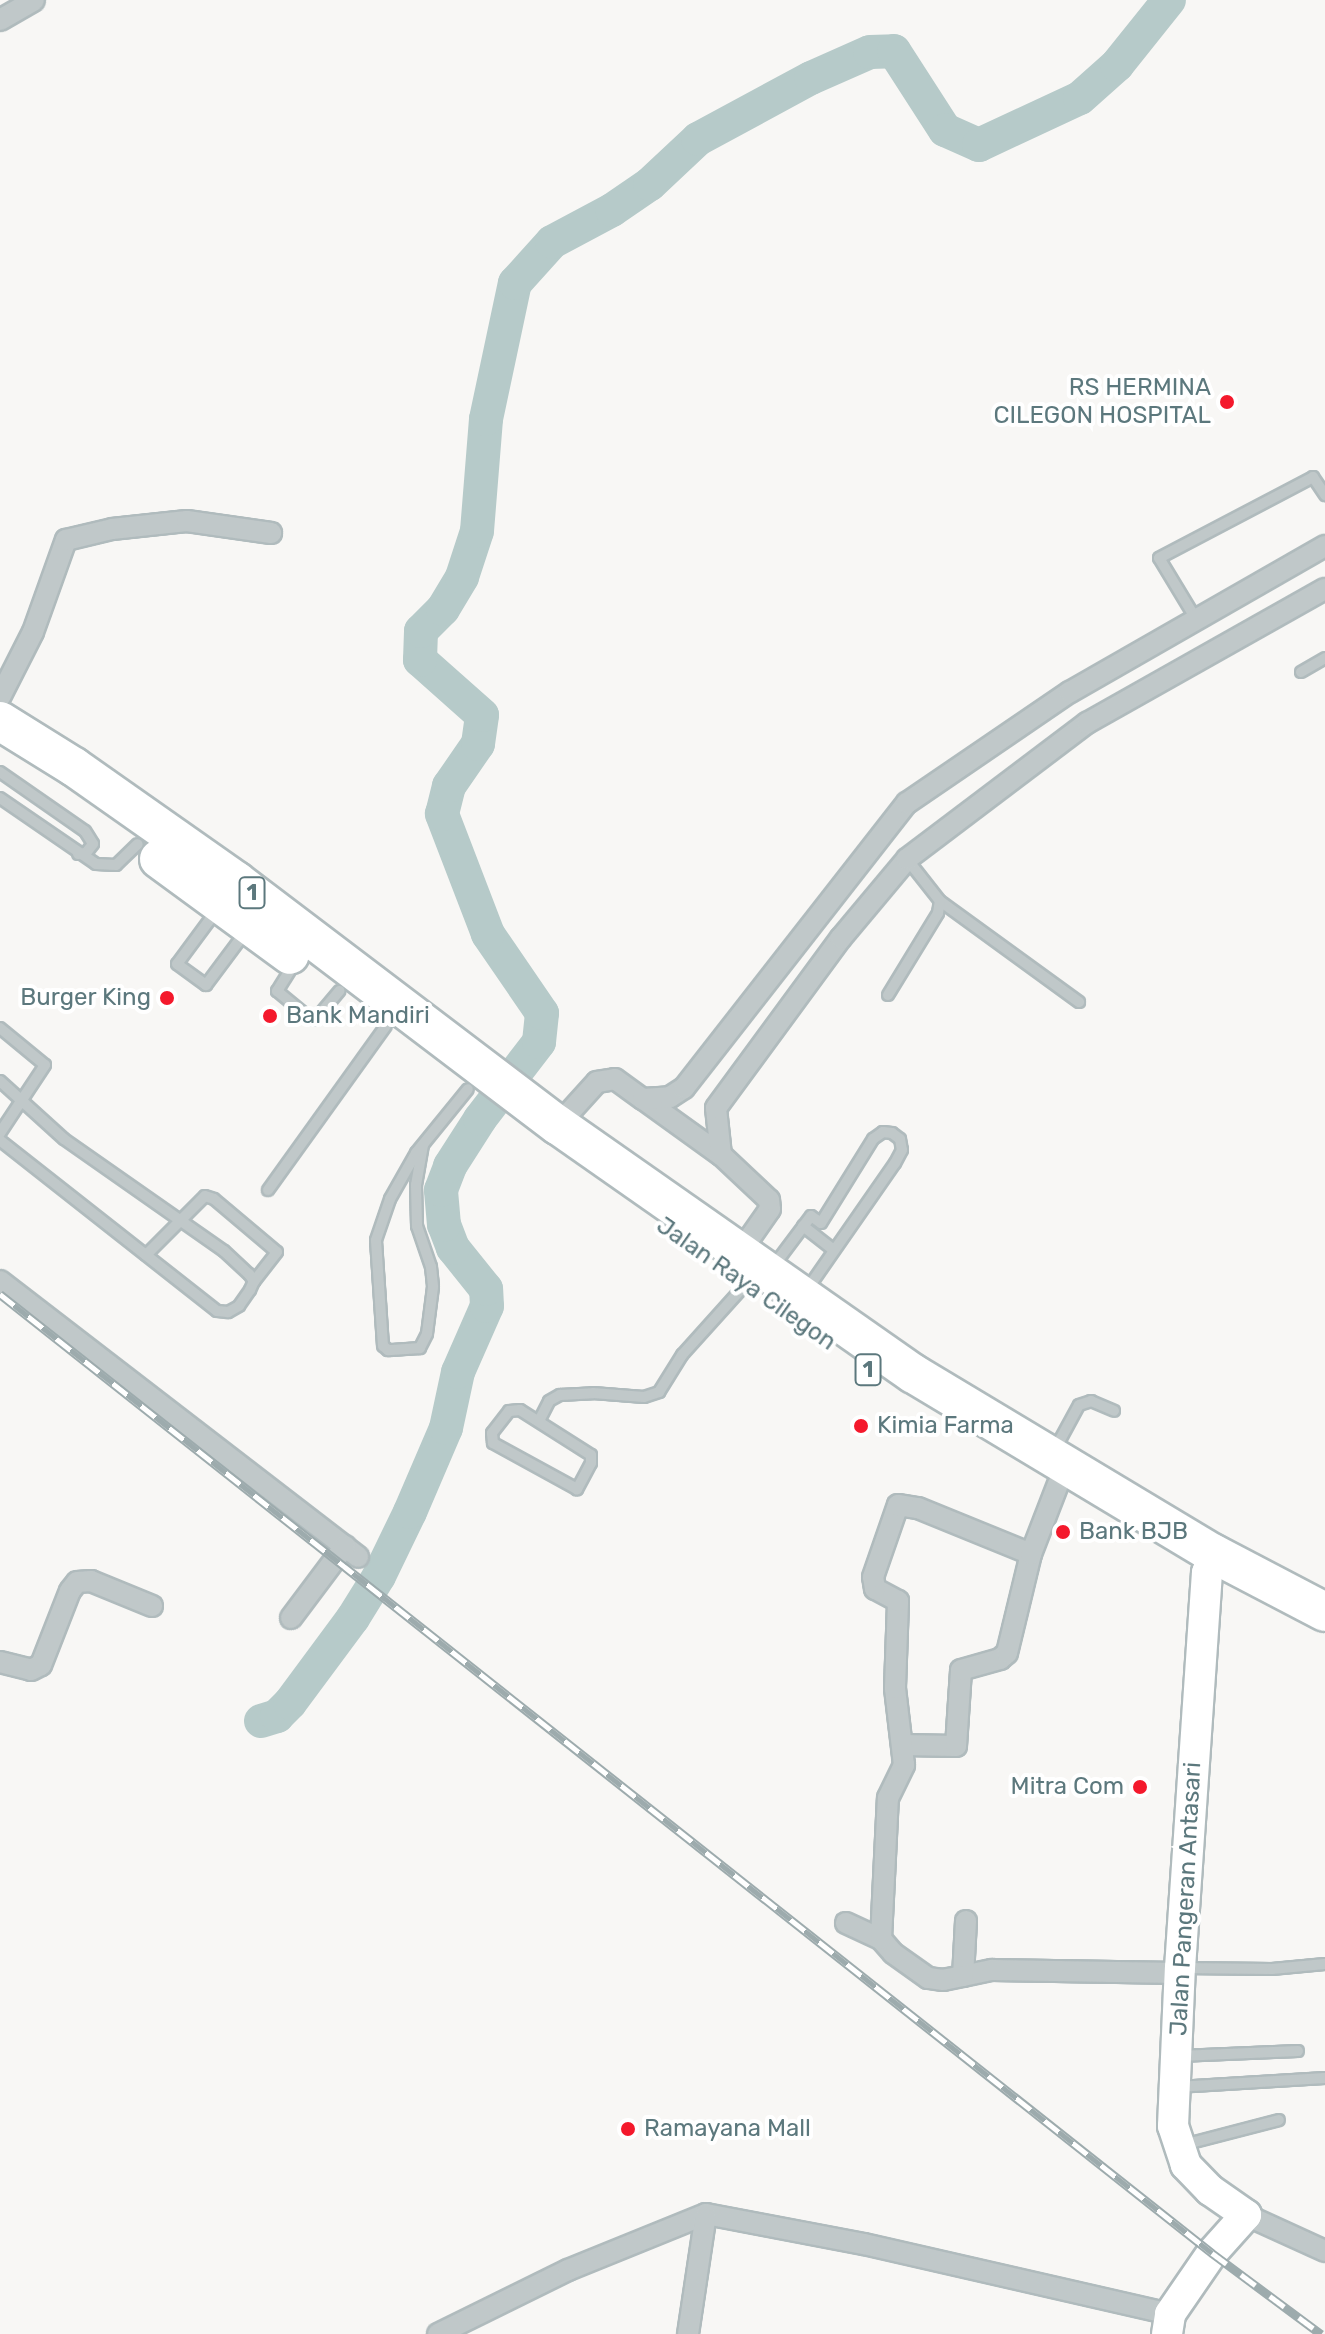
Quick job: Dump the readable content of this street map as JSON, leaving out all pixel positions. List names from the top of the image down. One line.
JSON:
{"streets":{"highway":["1","Jalan Raya Cilegon"],"street":["Jalan Pangeran Antasari"]},"crossings":[["1","Jalan Raya Cilegon"],["Jalan Raya Cilegon","Jalan Pangeran Antasari"]],"places":["RS HERMINA CILEGON HOSPITAL","Burger King","Bank Mandiri","Kimia Farma","Bank BJB","Mitra Com","Ramayana Mall"]}
